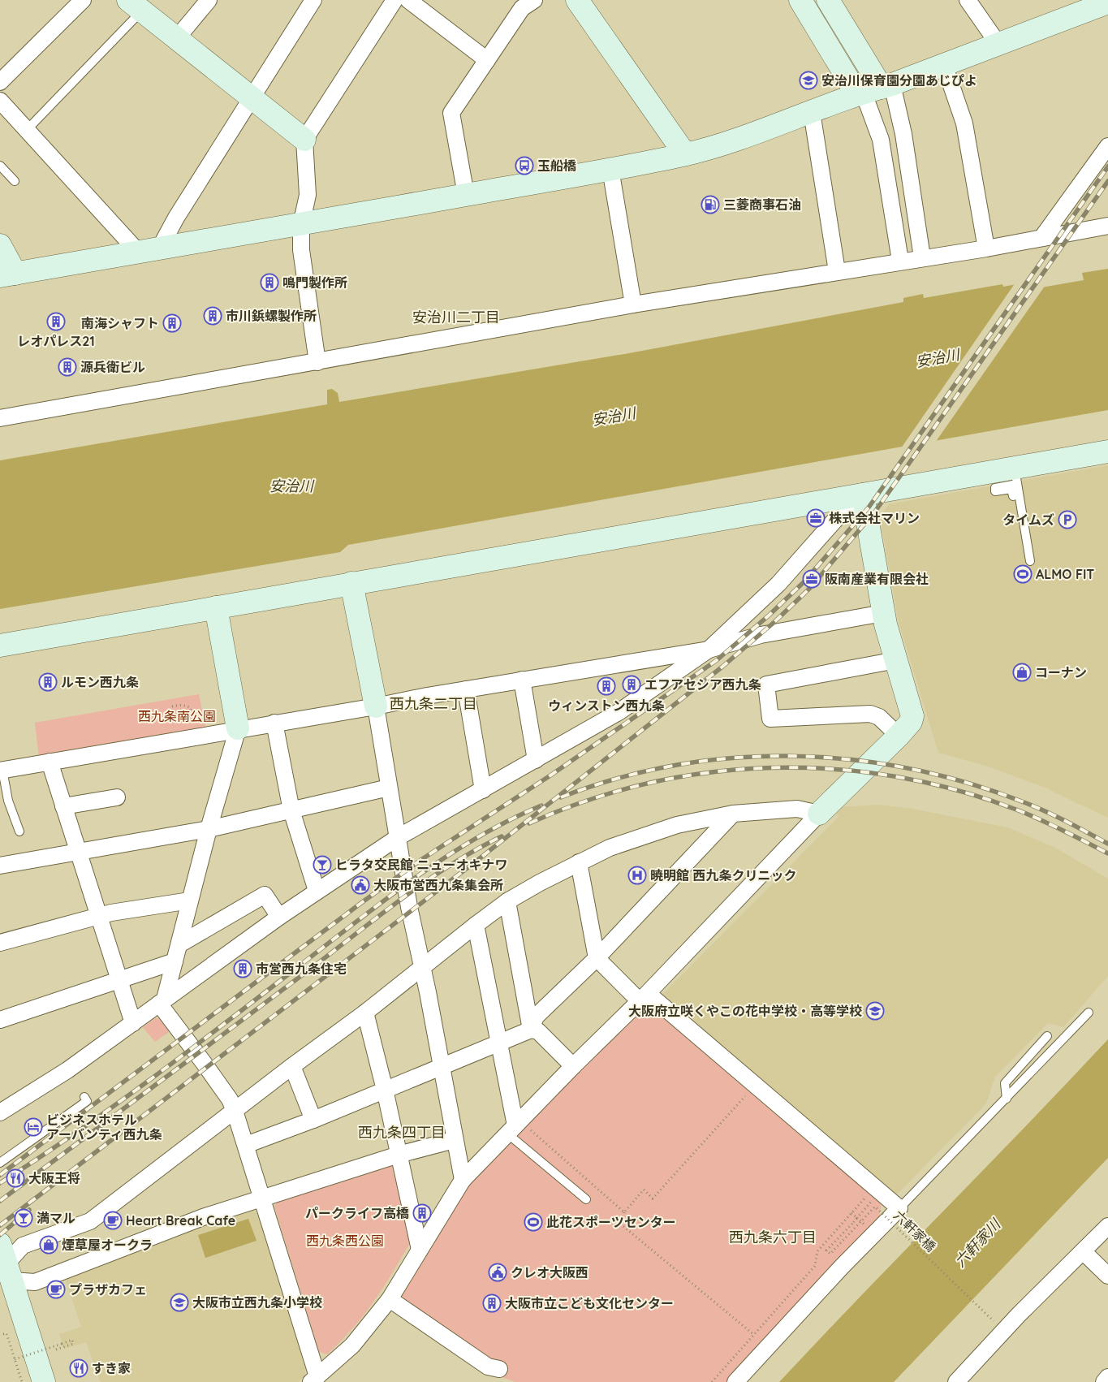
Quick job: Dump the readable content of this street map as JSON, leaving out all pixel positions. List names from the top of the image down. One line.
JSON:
{"streets":{"path":["六軒家橋"]},"districts":["安治川二丁目","西九条二丁目","西九条四丁目","西九条六丁目"],"water":["安治川","六軒家川"],"parks":["西九条南公園","西九条西公園"],"places":{"school or university":["安治川保育園分園あじぴよ","大阪府立咲くやこの花中学校・高等学校","大阪市立西九条小学校"],"bus stop":["玉船橋"],"fuel station":["三菱商事石油"],"building":["鳴門製作所","市川鋲螺製作所","レオパレス21","南海シャフト","源兵衛ビル","ルモン西九条","エフアセシア西九条","ウィンストン西九条","市営西九条住宅","パークライフ高橋","大阪市立こども文化センター"],"office":["株式会社マリン","阪南産業有限会社"],"parking":["タイムズ"],"sports":["ALMO FIT","此花スポーツセンター"],"shop":["コーナン","煙草屋オークラ"],"bar":["ヒラタ交民館 ニューオキナワ","満マル"],"hospital":["暁明館 西九条クリニック"],"public building":["大阪市営西九条集会所","クレオ大阪西"],"hotel":["ビジネスホテル アーバンティ西九条"],"restaurant":["大阪王将","すき家"],"cafe":["Heart Break Cafe","プラザカフェ"]}}
